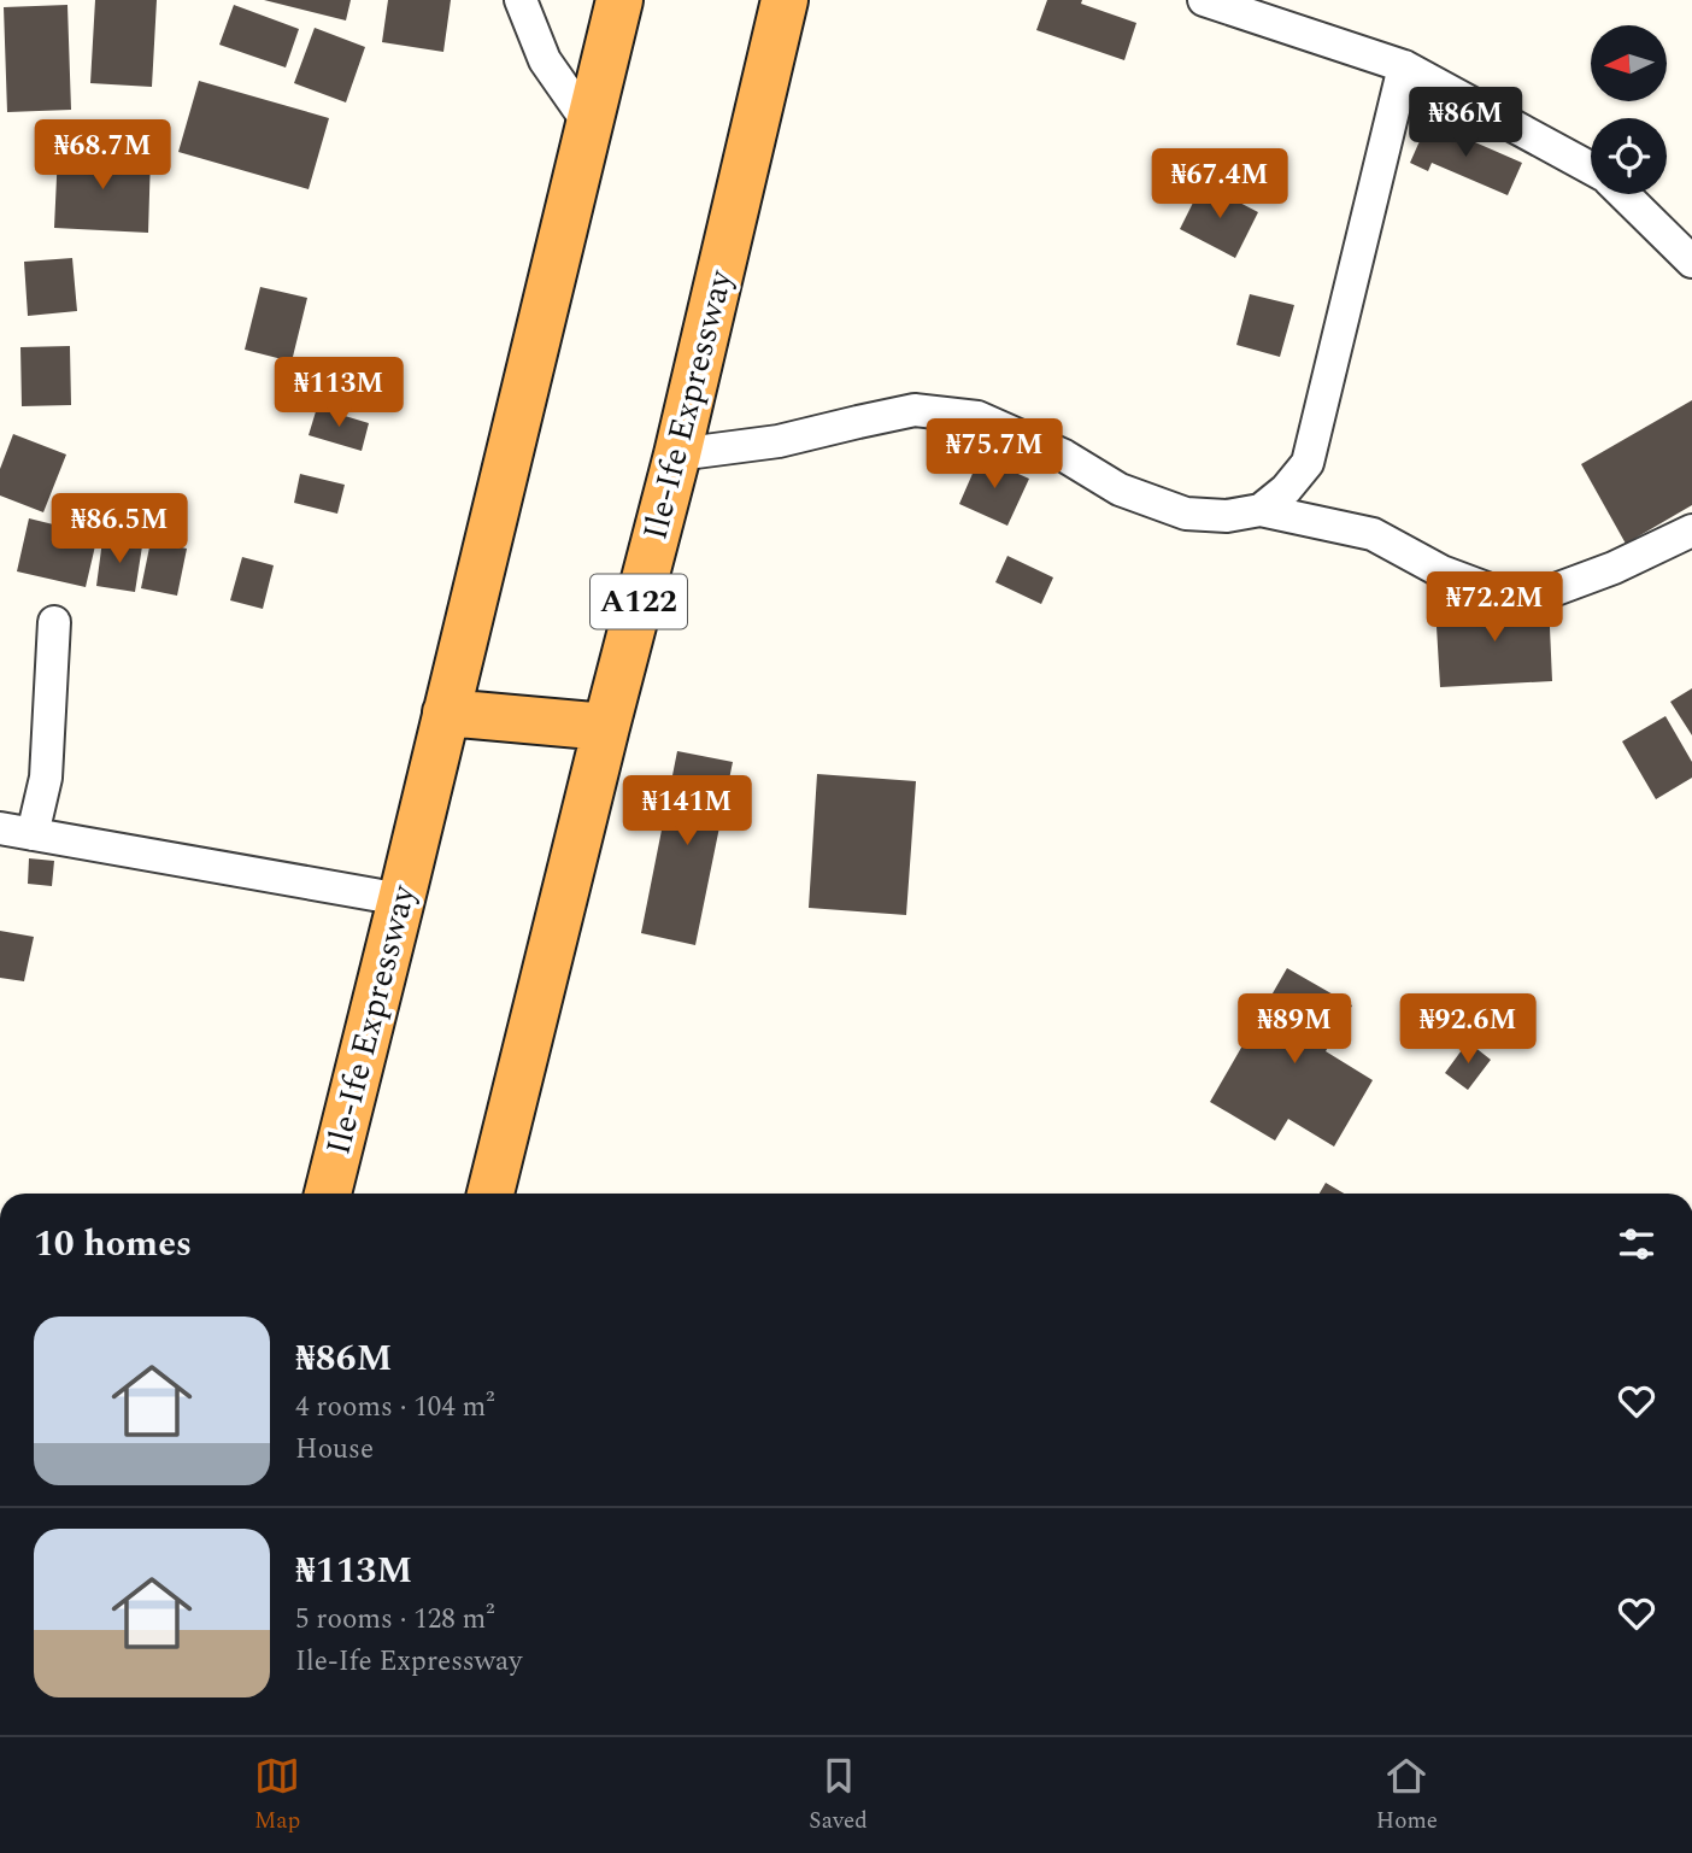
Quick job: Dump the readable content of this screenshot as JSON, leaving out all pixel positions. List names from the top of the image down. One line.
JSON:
{"streets":{"highway":["Ile-Ife Expressway","A122"]},"north":"left","page":{"price":["₦86M","₦68.7M","₦67.4M","₦113M","₦75.7M","₦86.5M","₦72.2M","₦141M","₦89M","₦92.6M"],"heading":"10 homes","list":[{"name":"₦86M","note":"4 rooms · 104 m² · House"},{"name":"₦113M","note":"5 rooms · 128 m² · Ile-Ife Expressway"}],"tabs":["Map","Saved","Home"]}}
